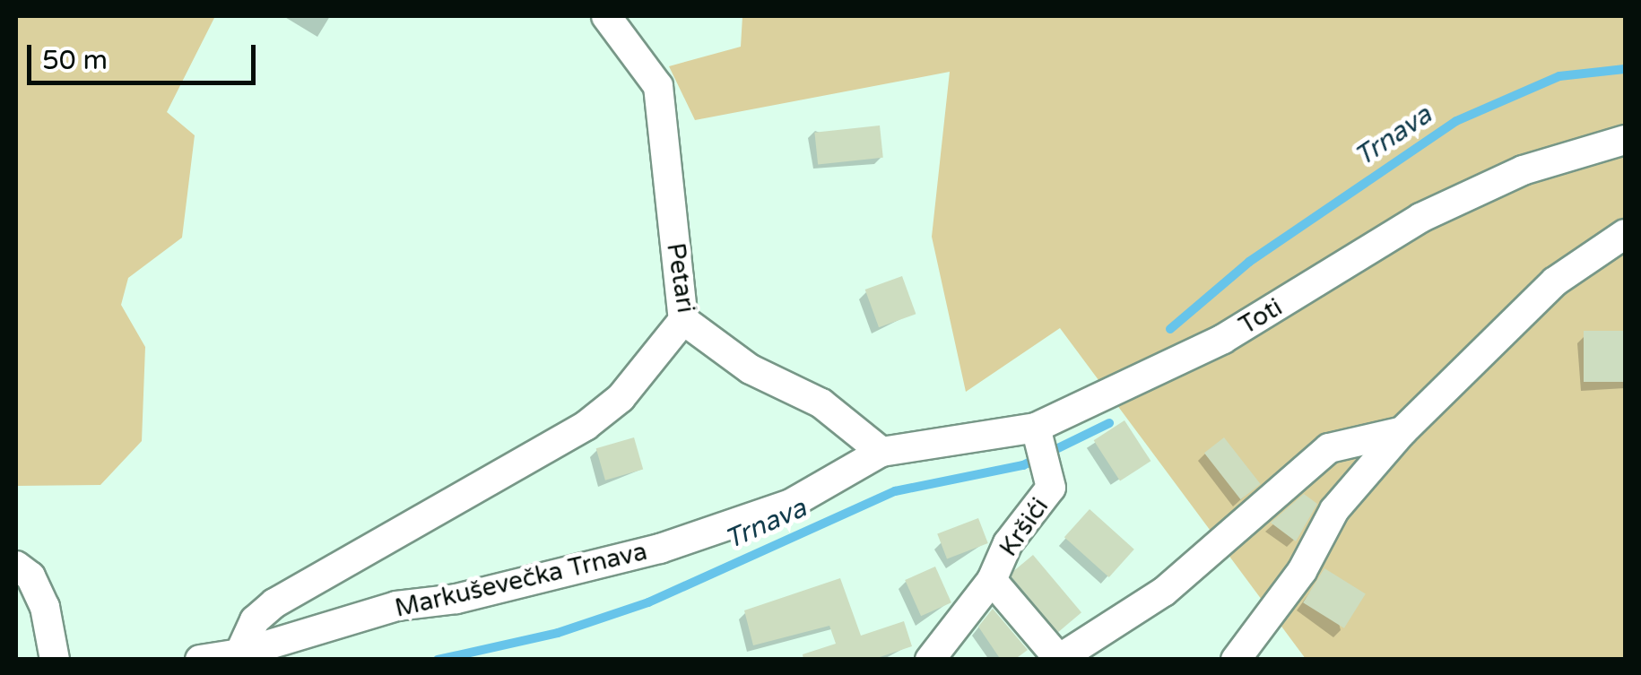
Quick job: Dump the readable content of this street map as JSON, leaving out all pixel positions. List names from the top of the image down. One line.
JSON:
{"streets":{"street":["Petari","Toti","Kršići","Markuševečka Trnava"]},"crossings":[["Petari","Toti"],["Petari","Markuševečka Trnava"],["Toti","Kršići"],["Toti","Markuševečka Trnava"]],"water":["Trnava"],"scale_bar":"50 m"}
